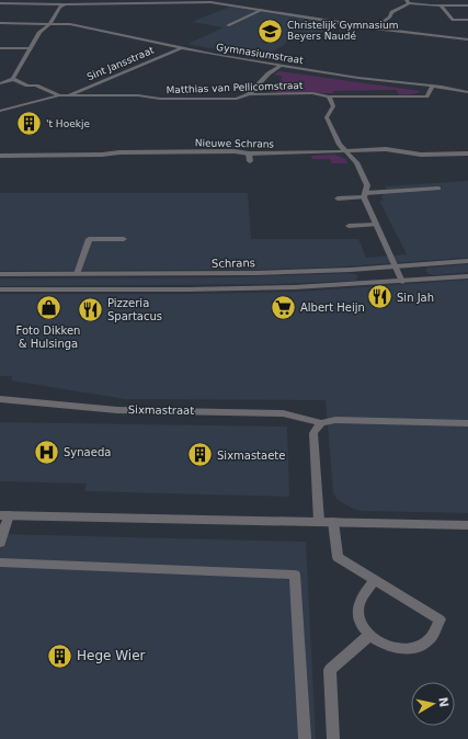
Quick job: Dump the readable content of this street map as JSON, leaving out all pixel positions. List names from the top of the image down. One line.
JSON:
{"streets":{"street":["Gymnasiumstraat","Sint Jansstraat","Matthias van Pellicomstraat","Nieuwe Schrans","Schrans","Sixmastraat"]},"crossings":[["Gymnasiumstraat","Sint Jansstraat"],["Gymnasiumstraat","Matthias van Pellicomstraat"],["Sint Jansstraat","Matthias van Pellicomstraat"]],"places":{"school or university":["Christelijk Gymnasium Beyers Naudé"],"building":["'t Hoekje","Sixmastaete","Hege Wier"],"restaurant":["Sin Jah","Pizzeria Spartacus"],"supermarket":["Albert Heijn"],"shop":["Foto Dikken & Hulsinga"],"hospital":["Synaeda"]},"north":"right"}
